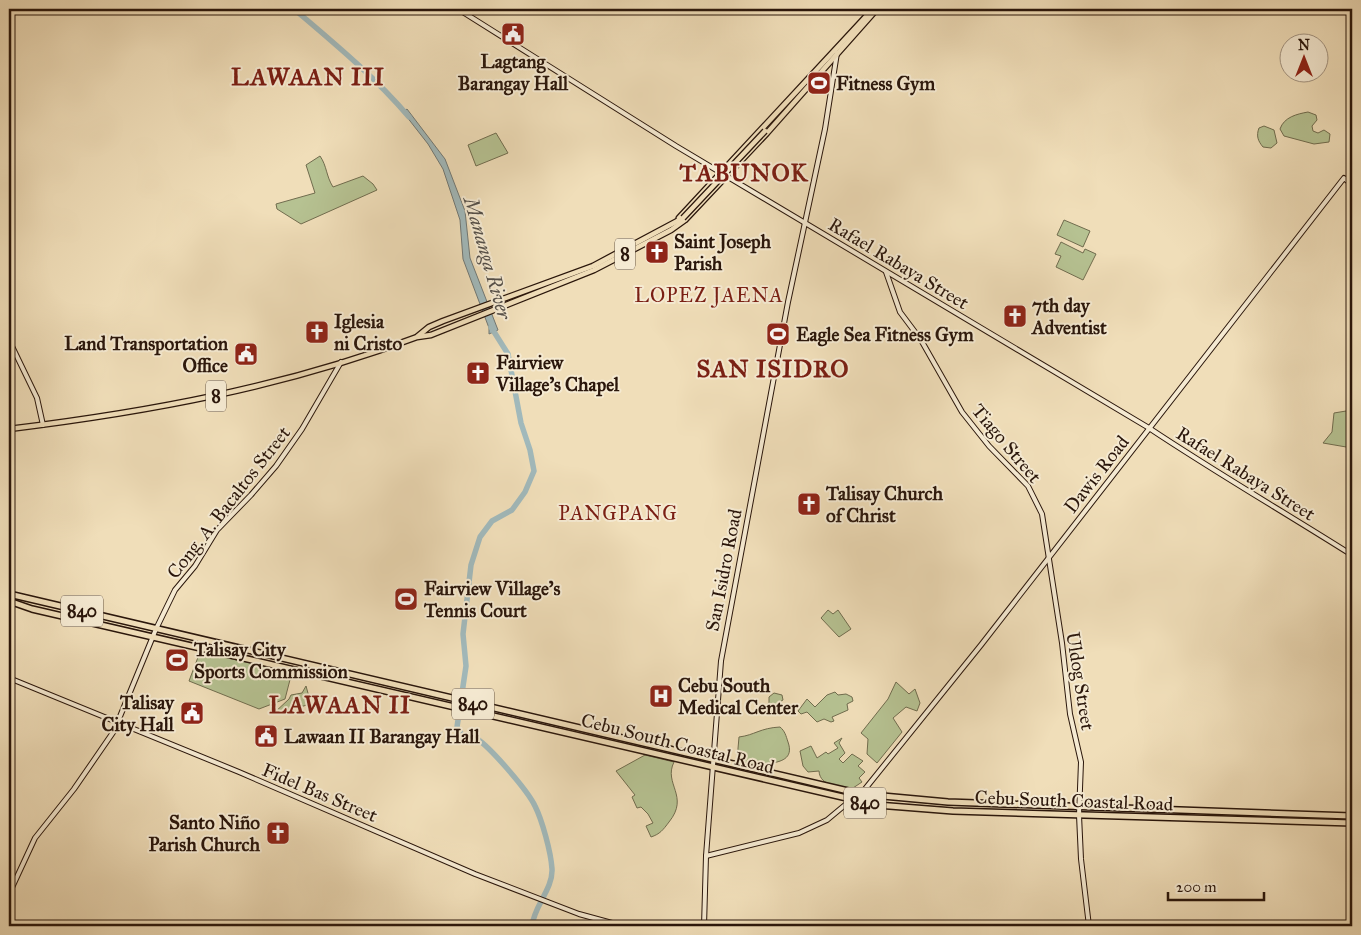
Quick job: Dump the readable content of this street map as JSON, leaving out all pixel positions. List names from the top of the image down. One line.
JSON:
{"streets":{"highway":["840","Cebu South Coastal Road"],"main road":["8"],"street":["Rafael Rabaya Street","Tiago Street","Dawis Road","Cong. A. Bacaltos Street","San Isidro Road","Uldog Street","Fidel Bas Street"]},"crossings":[["8","Cong. A. Bacaltos Street"],["Rafael Rabaya Street","Tiago Street"],["Rafael Rabaya Street","Dawis Road"],["Rafael Rabaya Street","San Isidro Road"],["Tiago Street","Dawis Road"],["Tiago Street","Uldog Street"],["Dawis Road","Uldog Street"],["Dawis Road","Cebu South Coastal Road"],["Cong. A. Bacaltos Street","Cebu South Coastal Road"],["Cong. A. Bacaltos Street","Fidel Bas Street"],["San Isidro Road","Cebu South Coastal Road"],["Uldog Street","Cebu South Coastal Road"]],"districts":["LAWAAN III","TABUNOK","LOPEZ JAENA","SAN ISIDRO","PANGPANG","LAWAAN II"],"water":["Mananga River"],"places":{"public building":["Lagtang Barangay Hall","Land Transportation Office","Talisay City Hall","Lawaan II Barangay Hall"],"sports":["Fitness Gym","Eagle Sea Fitness Gym","Fairview Village's Tennis Court","Talisay City Sports Commission"],"church":["Saint Joseph Parish","7th day Adventist","Iglesia ni Cristo","Fairview Village's Chapel","Talisay Church of Christ","Santo Niño Parish Church"],"hospital":["Cebu South Medical Center"]},"scale_bar":"200 m","north":"top"}
